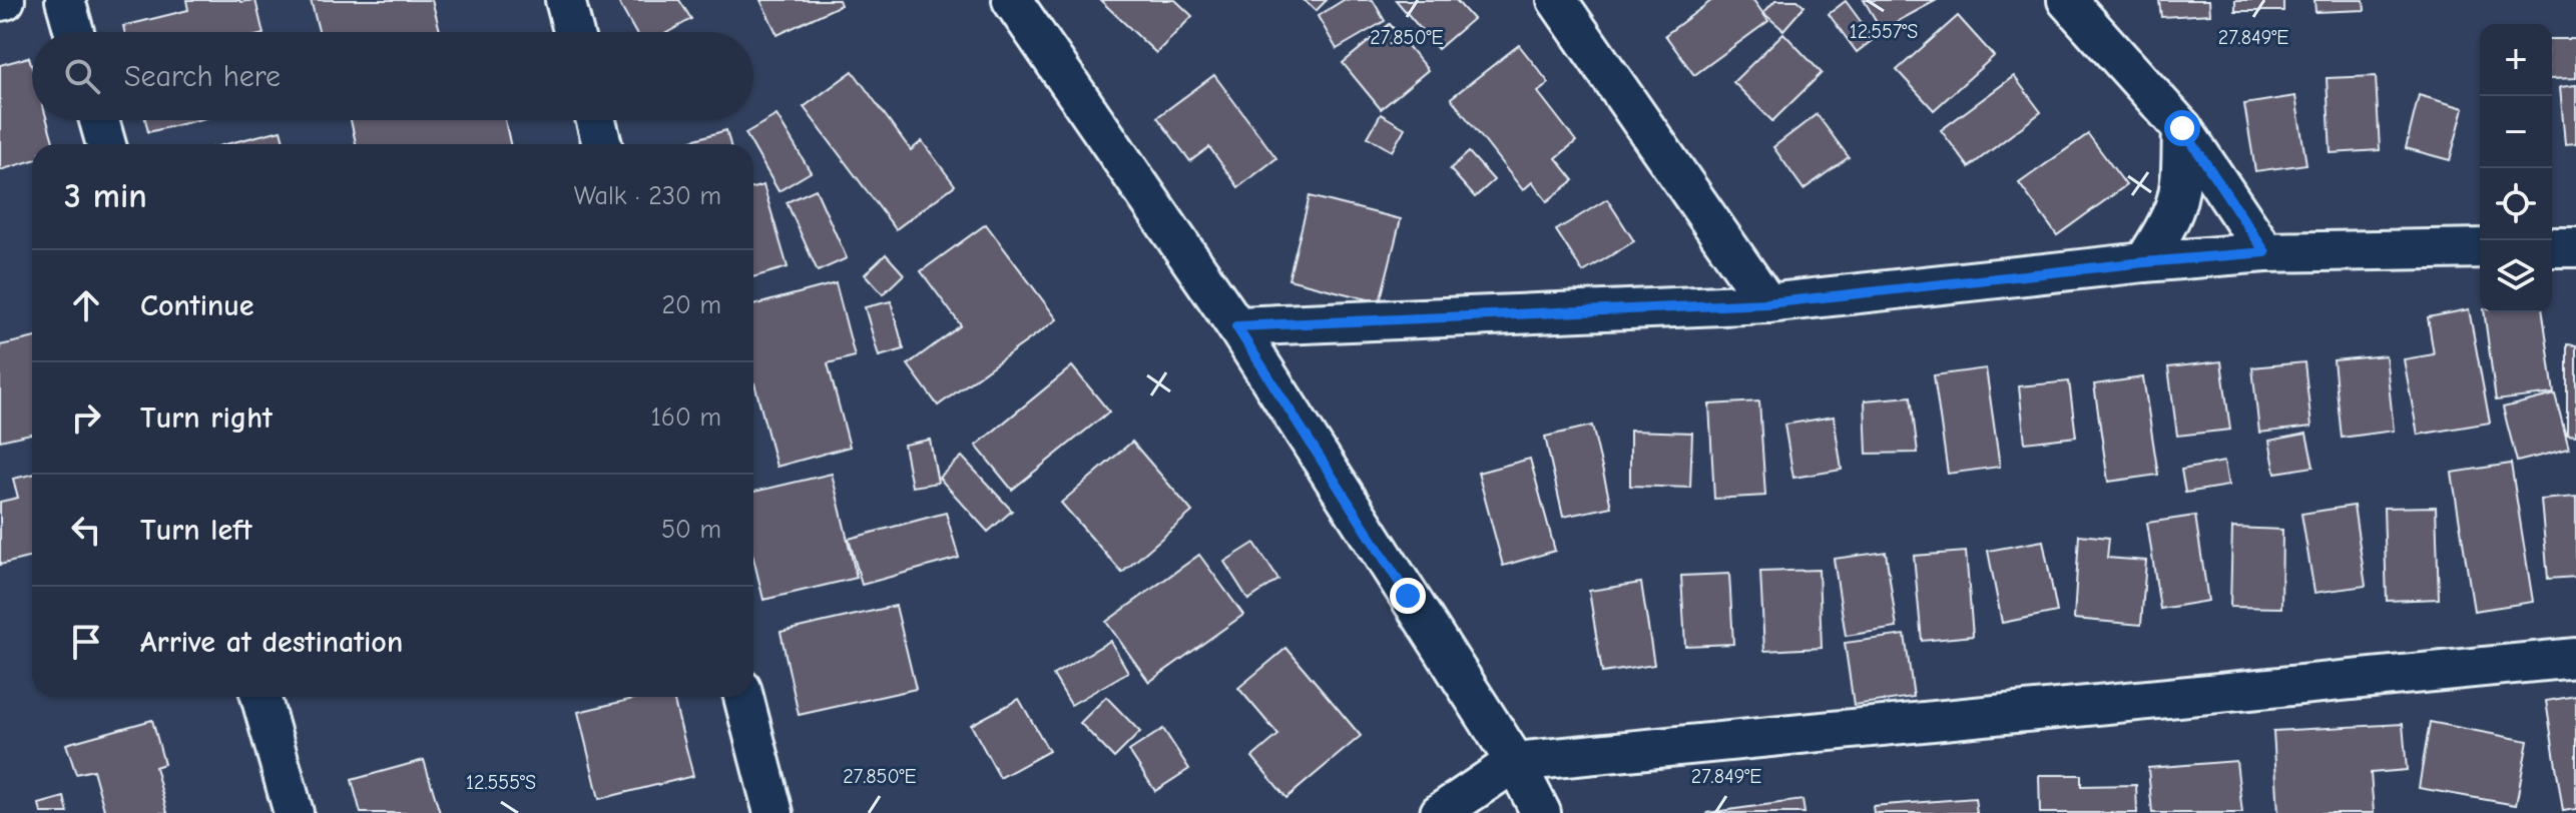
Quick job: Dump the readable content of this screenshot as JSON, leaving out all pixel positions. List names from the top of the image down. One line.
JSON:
{"page":{"map_buttons":["+","−"],"search":"Search here","heading":["3 min","Walk · 230 m"],"list":[["Continue","20 m"],["Turn right","160 m"],["Turn left","50 m"],"Arrive at destination"]},"coordinates":["12.557°S","27.850°E","27.849°E","12.555°S"]}
